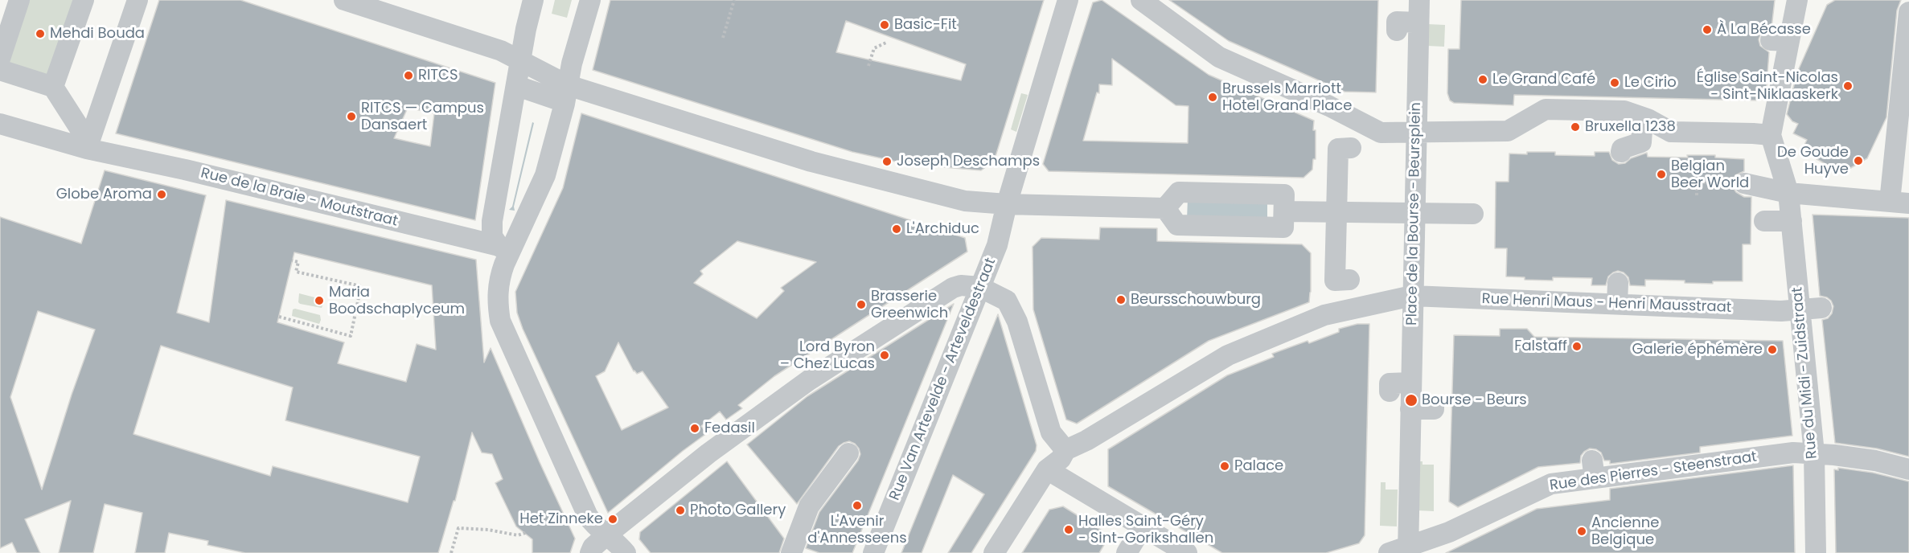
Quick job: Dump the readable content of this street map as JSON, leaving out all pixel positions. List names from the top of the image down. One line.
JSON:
{"streets":{"street":["Rue de la Braie - Moutstraat","Place de la Bourse - Beursplein","Rue Henri Maus - Henri Mausstraat","Rue du Midi - Zuidstraat","Rue Van Artevelde - Arteveldestraat","Rue des Pierres - Steenstraat"]},"crossings":[["Place de la Bourse - Beursplein","Rue Henri Maus - Henri Mausstraat"],["Place de la Bourse - Beursplein","Rue des Pierres - Steenstraat"],["Rue Henri Maus - Henri Mausstraat","Rue du Midi - Zuidstraat"],["Rue du Midi - Zuidstraat","Rue des Pierres - Steenstraat"]],"places":["Basic-Fit","À La Bécasse","Mehdi Bouda","RITCS","Le Grand Café","Le Cirio","Église Saint-Nicolas - Sint-Niklaaskerk","Brussels Marriott Hotel Grand Place","RITCS — Campus Dansaert","Bruxella 1238","De Goude Huyve","Joseph Deschamps","Belgian Beer World","Globe Aroma","L'Archiduc","Beursschouwburg","Maria Boodschaplyceum","Brasserie Greenwich","Falstaff","Galerie éphémère","Lord Byron – Chez Lucas","Bourse - Beurs","Fedasil","Palace","L'Avenir d'Annesseens","Photo Gallery","Het Zinneke","Halles Saint-Géry - Sint-Gorikshallen","Ancienne Belgique"]}
